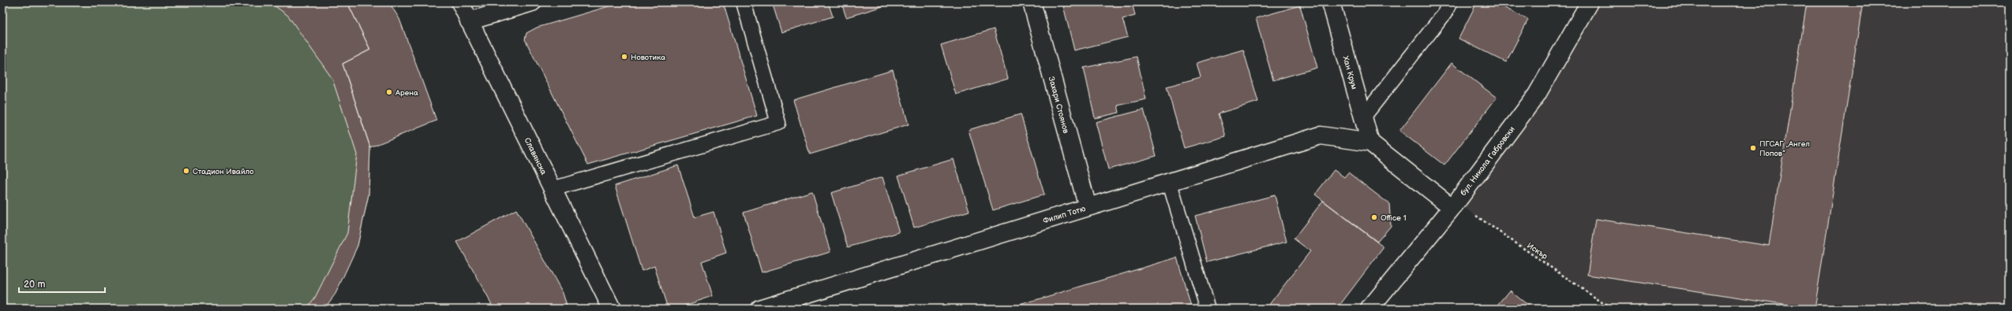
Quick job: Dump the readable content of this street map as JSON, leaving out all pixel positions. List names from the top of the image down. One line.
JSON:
{"streets":{"street":["Хан Крум","Захари Стоянов","Славянска","бул. Никола Габровски","Филип Тотю"],"path":["Искър"]},"crossings":[["Хан Крум","Филип Тотю"],["Захари Стоянов","Филип Тотю"],["бул. Никола Габровски","Искър"]],"places":["Новотика","Арена","ПГСАГ „Ангел Попов”","Стадион Ивайло","Office 1"],"scale_bar":"20 m"}
